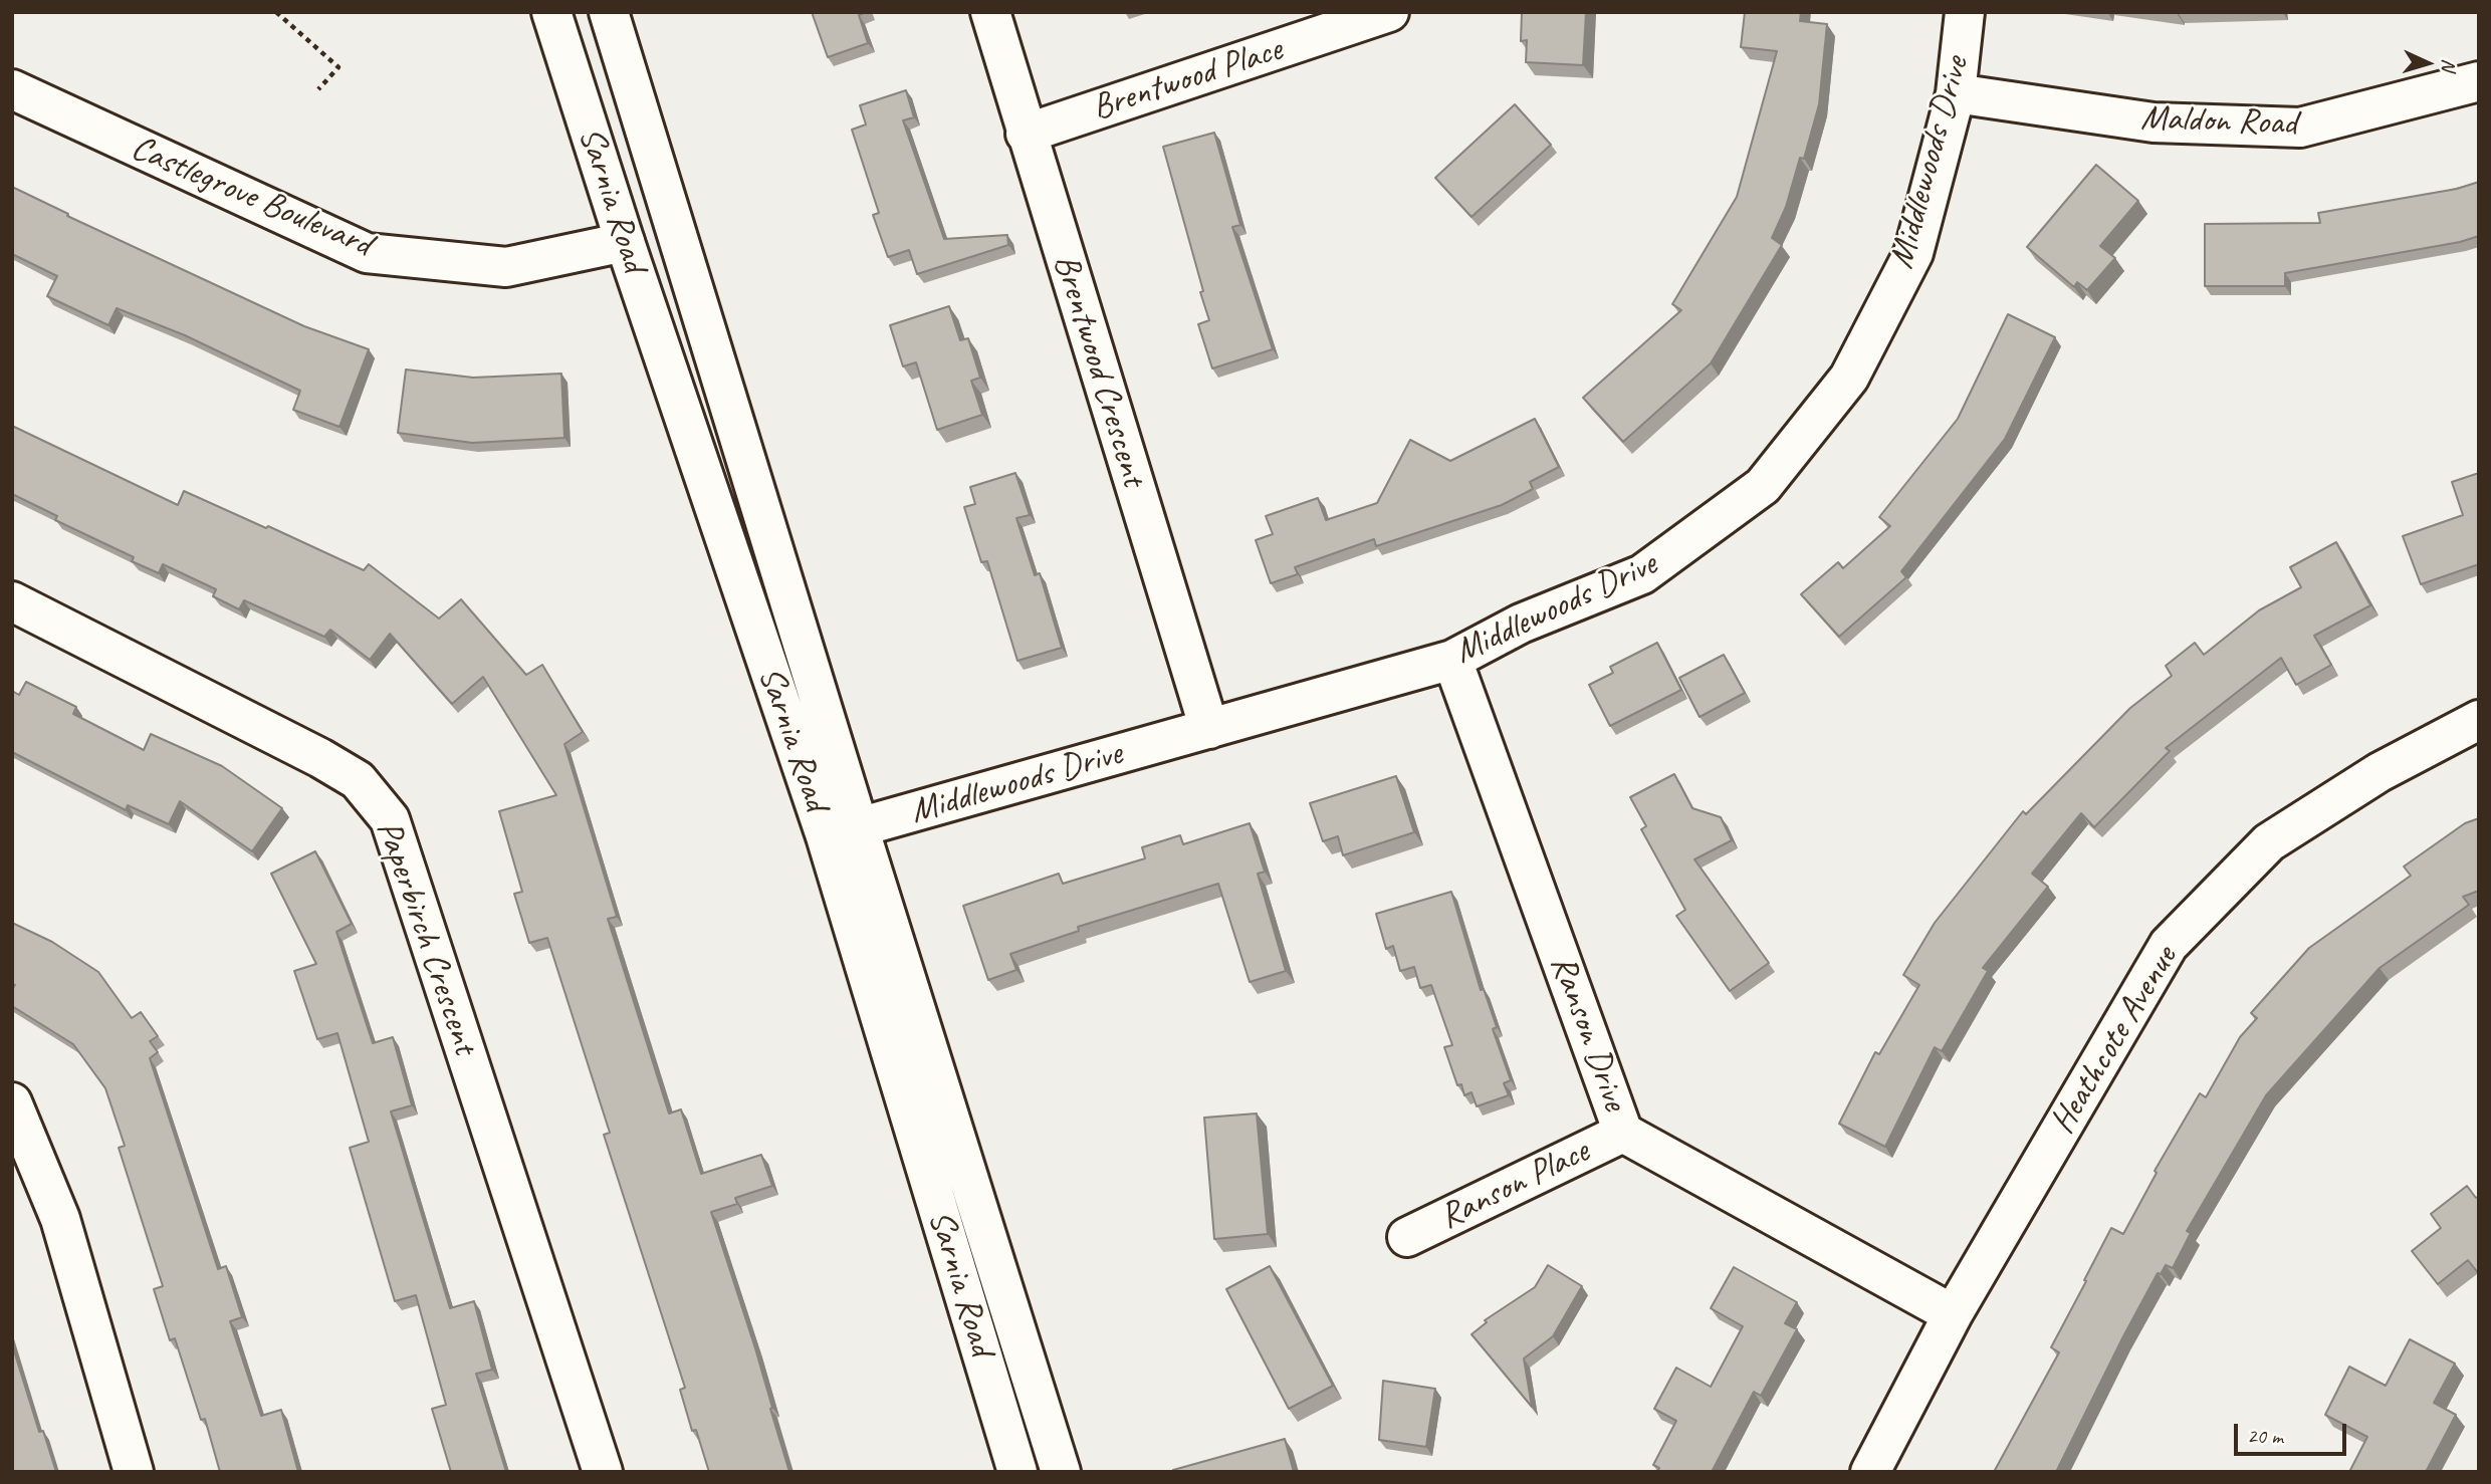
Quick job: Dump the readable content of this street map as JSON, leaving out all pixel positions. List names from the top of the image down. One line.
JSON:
{"streets":{"street":["Brentwood Place","Maldon Road","Middlewoods Drive","Castlegrove Boulevard","Sarnia Road","Brentwood Crescent","Paperbirch Crescent","Ranson Drive","Heathcote Avenue","Ranson Place"]},"crossings":[["Brentwood Place","Brentwood Crescent"],["Maldon Road","Middlewoods Drive"],["Middlewoods Drive","Sarnia Road"],["Middlewoods Drive","Brentwood Crescent"],["Middlewoods Drive","Ranson Drive"],["Castlegrove Boulevard","Sarnia Road"],["Ranson Drive","Heathcote Avenue"],["Ranson Drive","Ranson Place"]],"scale_bar":"20 m","north":"right"}
